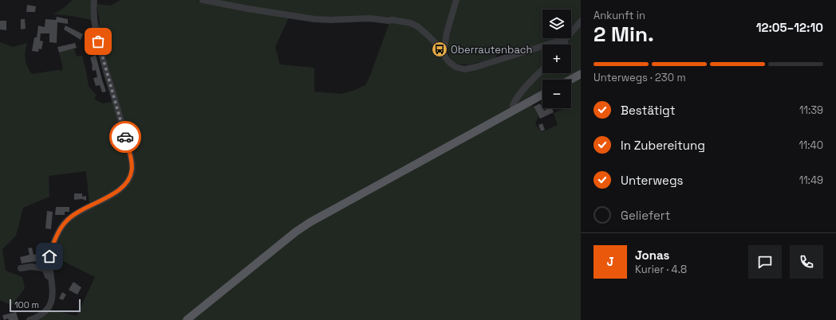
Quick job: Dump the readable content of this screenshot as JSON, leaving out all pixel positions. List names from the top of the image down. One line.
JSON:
{"places":{"bus stop":["Oberrautenbach"]},"scale_bar":"100 m","page":{"heading":["2 Min.","Ankunft in","12:05–12:10"],"panel":["Jonas","Kurier · 4.8"],"map_buttons":["+","−"],"bar":"Unterwegs · 230 m","list":[["Bestätigt","11:39"],["In Zubereitung","11:40"],["Unterwegs","11:49"],"Geliefert"],"round":"J","scale":"100 m"}}
